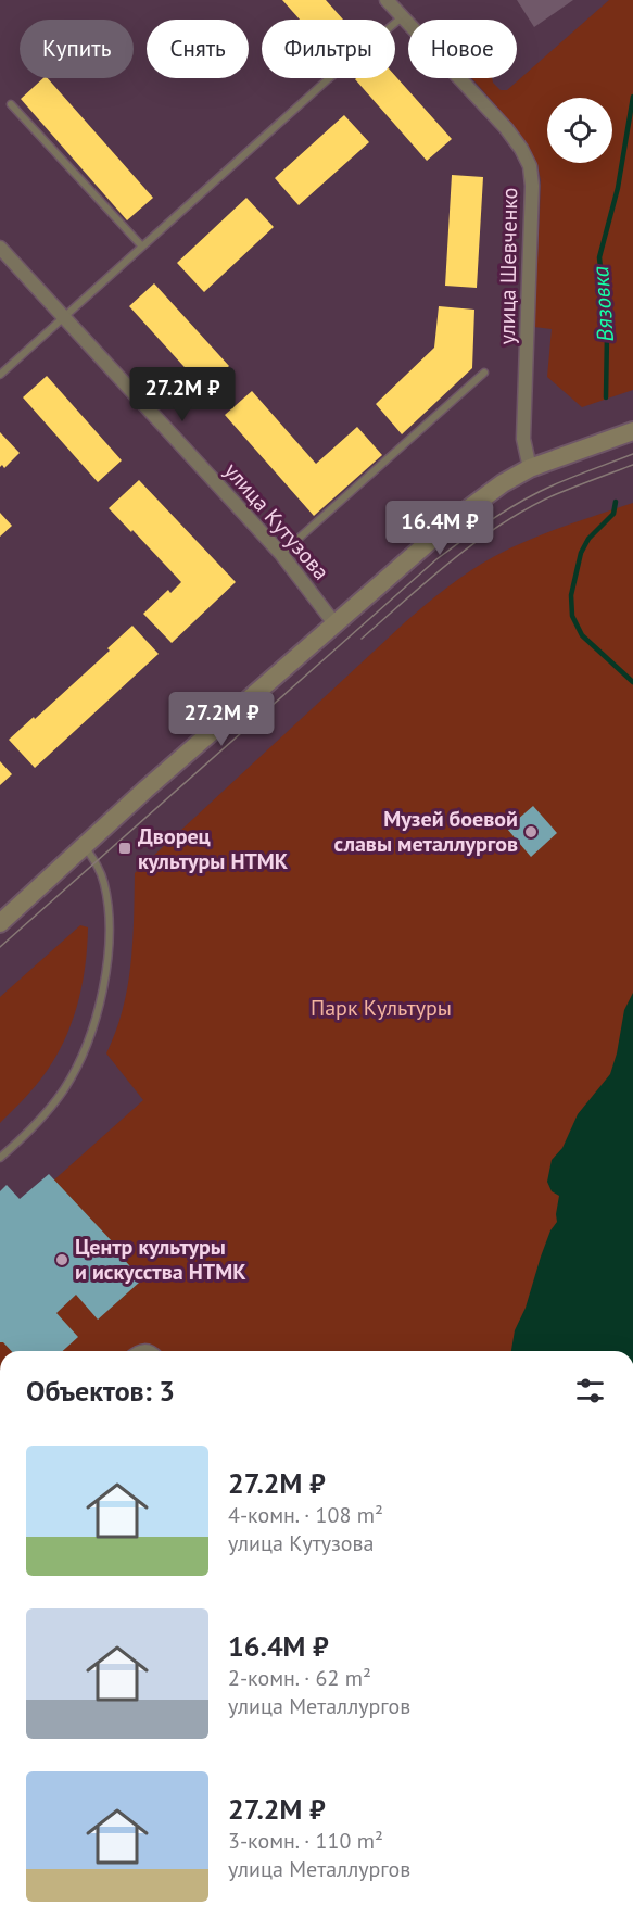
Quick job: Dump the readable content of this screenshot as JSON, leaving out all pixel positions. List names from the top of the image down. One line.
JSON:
{"streets":{"street":["улица Шевченко","улица Кутузова"]},"water":["Вязовка"],"parks":["Парк Культуры"],"places":{"other":["Музей боевой славы металлургов","Центр культуры и искусства НТМК"],"transit":["Дворец культуры НТМК"]},"page":{"chip":["Купить","Снять","Фильтры","Новое"],"price":["27.2M ₽","16.4M ₽","27.2M ₽"],"heading":"Объектов: 3","list":[{"name":"27.2M ₽","note":"4-комн. · 108 m² · улица Кутузова"},{"name":"16.4M ₽","note":"2-комн. · 62 m² · улица Металлургов"},{"name":"27.2M ₽","note":"3-комн. · 110 m² · улица Металлургов"}]}}
